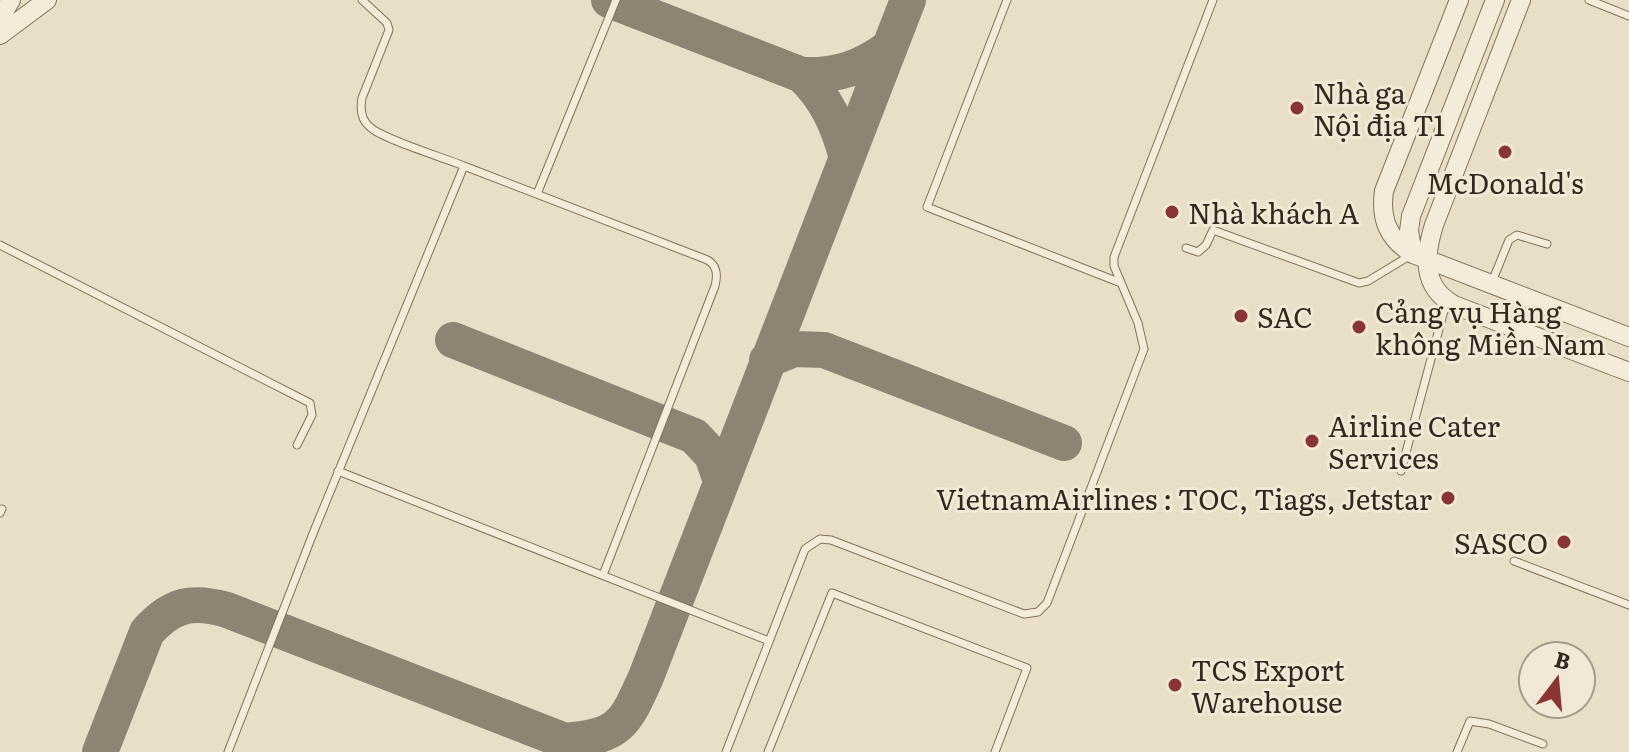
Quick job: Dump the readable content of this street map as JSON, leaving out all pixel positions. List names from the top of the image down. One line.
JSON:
{"places":["Nhà ga Nội địa T1","McDonald's","Nhà khách A","SAC","Cảng vụ Hàng không Miền Nam","Airline Cater Services","VietnamAirlines : TOC, Tiags, Jetstar","SASCO","TCS Export Warehouse"],"north":"top"}
